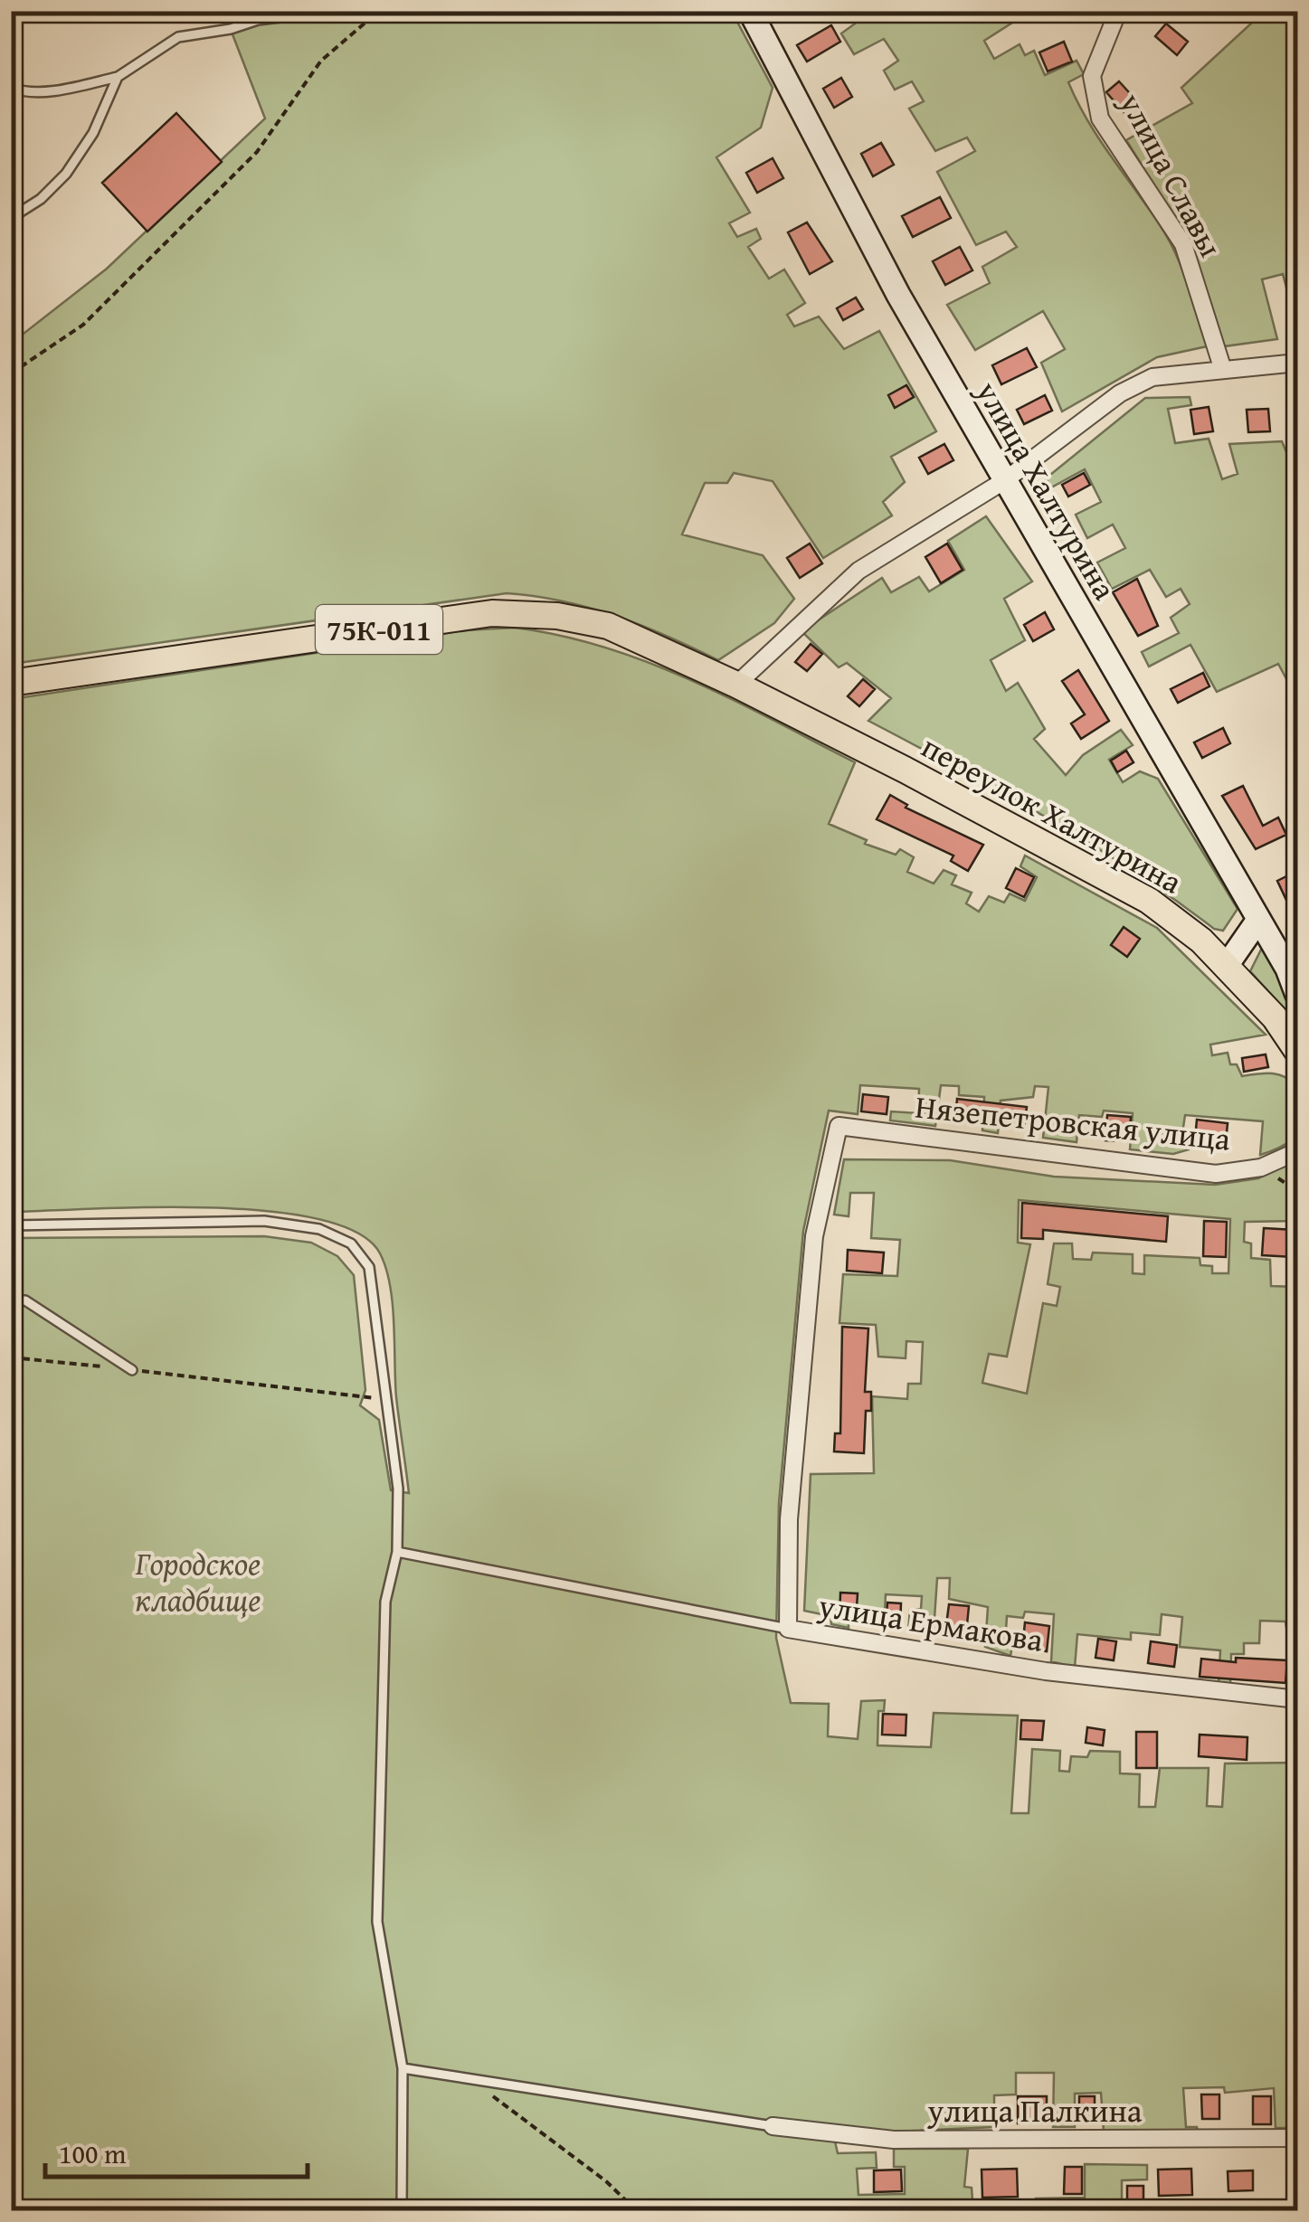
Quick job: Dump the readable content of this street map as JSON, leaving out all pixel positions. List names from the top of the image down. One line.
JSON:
{"streets":{"main road":["75К-011","переулок Халтурина"],"street":["улица Славы","улица Халтурина","Нязепетровская улица","улица Ермакова","улица Палкина"]},"crossings":[["75К-011","переулок Халтурина"],["Нязепетровская улица","улица Ермакова"]],"parks":["Городское кладбище"],"scale_bar":"100 m"}
